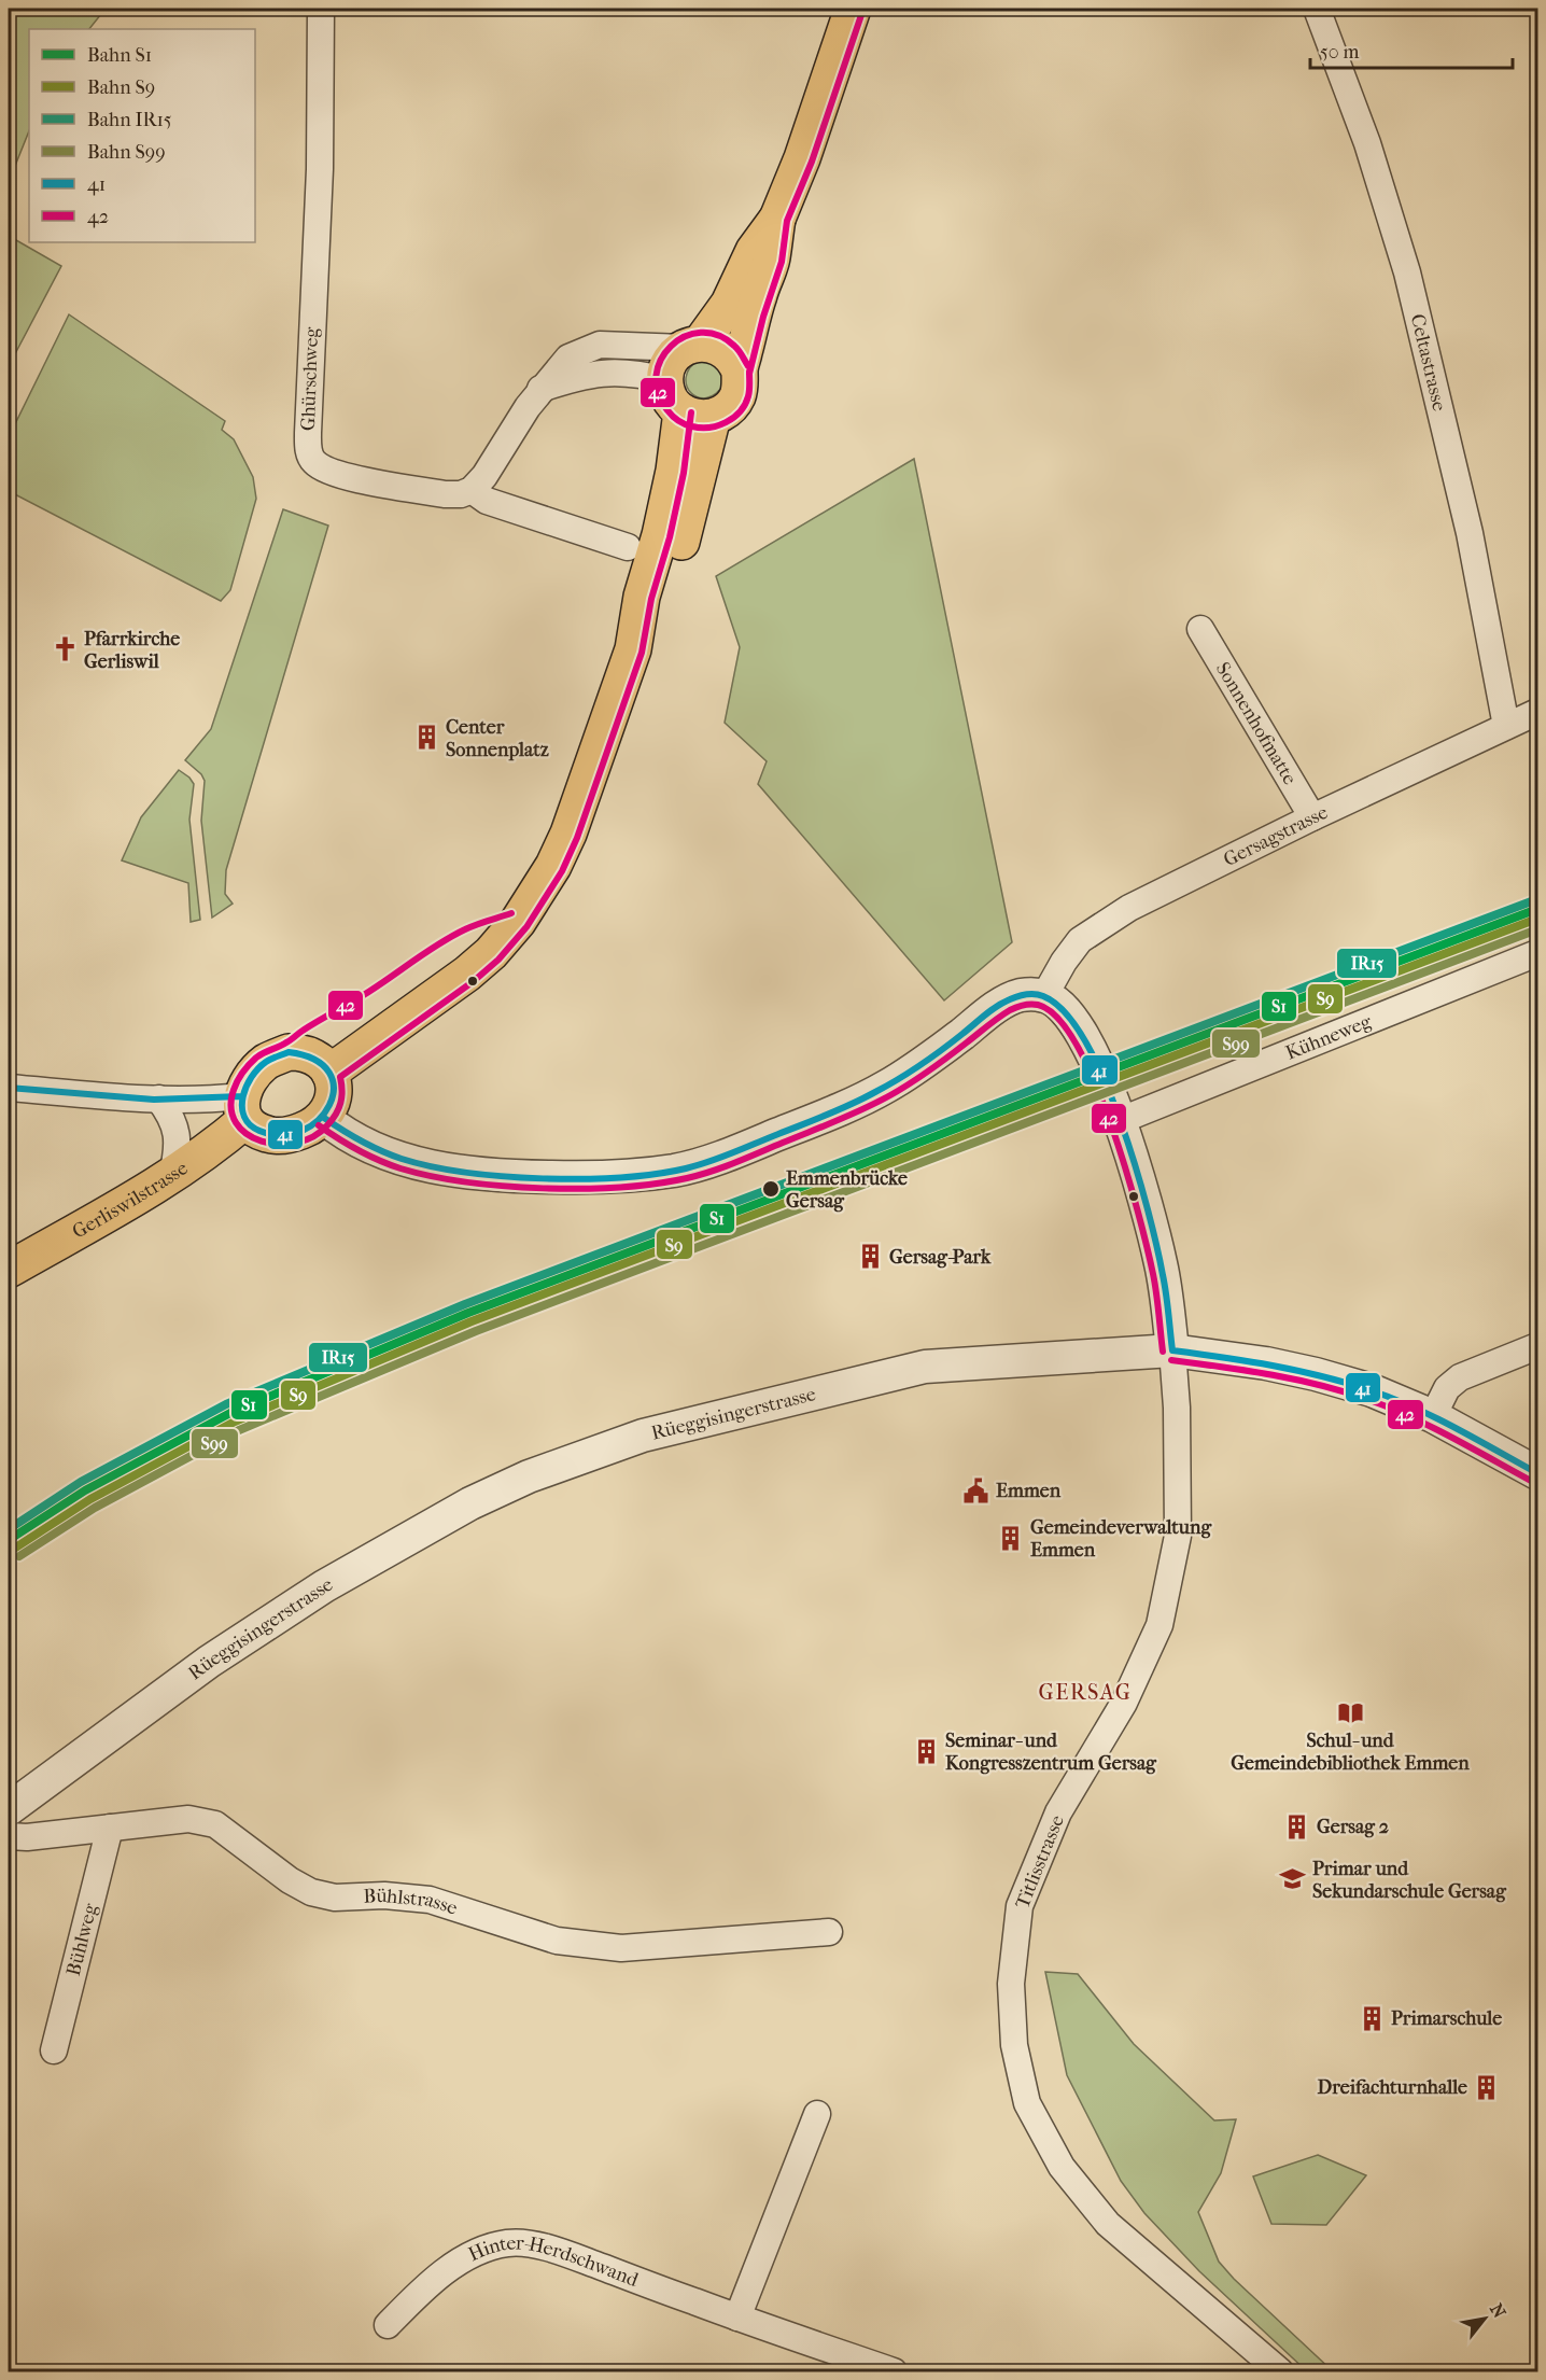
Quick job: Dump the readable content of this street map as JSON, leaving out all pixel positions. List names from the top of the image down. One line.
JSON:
{"streets":{"main road":["Gerliswilstrasse"],"street":["Celtastrasse","Ghürschweg","Sonnenhofmatte","Gersagstrasse","Kühneweg","Rüeggisingerstrasse","Titlisstrasse","Bühlstrasse","Bühlweg","Hinter-Herdschwand"]},"crossings":[["Celtastrasse","Gersagstrasse"],["Sonnenhofmatte","Gersagstrasse"],["Rüeggisingerstrasse","Titlisstrasse"],["Bühlstrasse","Bühlweg"]],"districts":["GERSAG"],"places":{"church":["Pfarrkirche Gerliswil"],"building":["Center Sonnenplatz","Gersag-Park","Gemeindeverwaltung Emmen","Seminar- und Kongresszentrum Gersag","Gersag 2","Primarschule","Dreifachturnhalle"],"other":["Emmenbrücke Gersag"],"public building":["Emmen"],"library":["Schul- und Gemeindebibliothek Emmen"],"school or university":["Primar und Sekundarschule Gersag"]},"lines":["transit line 42","rail line IR15","rail line S1","rail line S9","rail line S99","transit line 41"],"legend":["Bahn S1","Bahn S9","Bahn IR15","Bahn S99","41","42"],"scale_bar":"50 m","north":"top right"}
